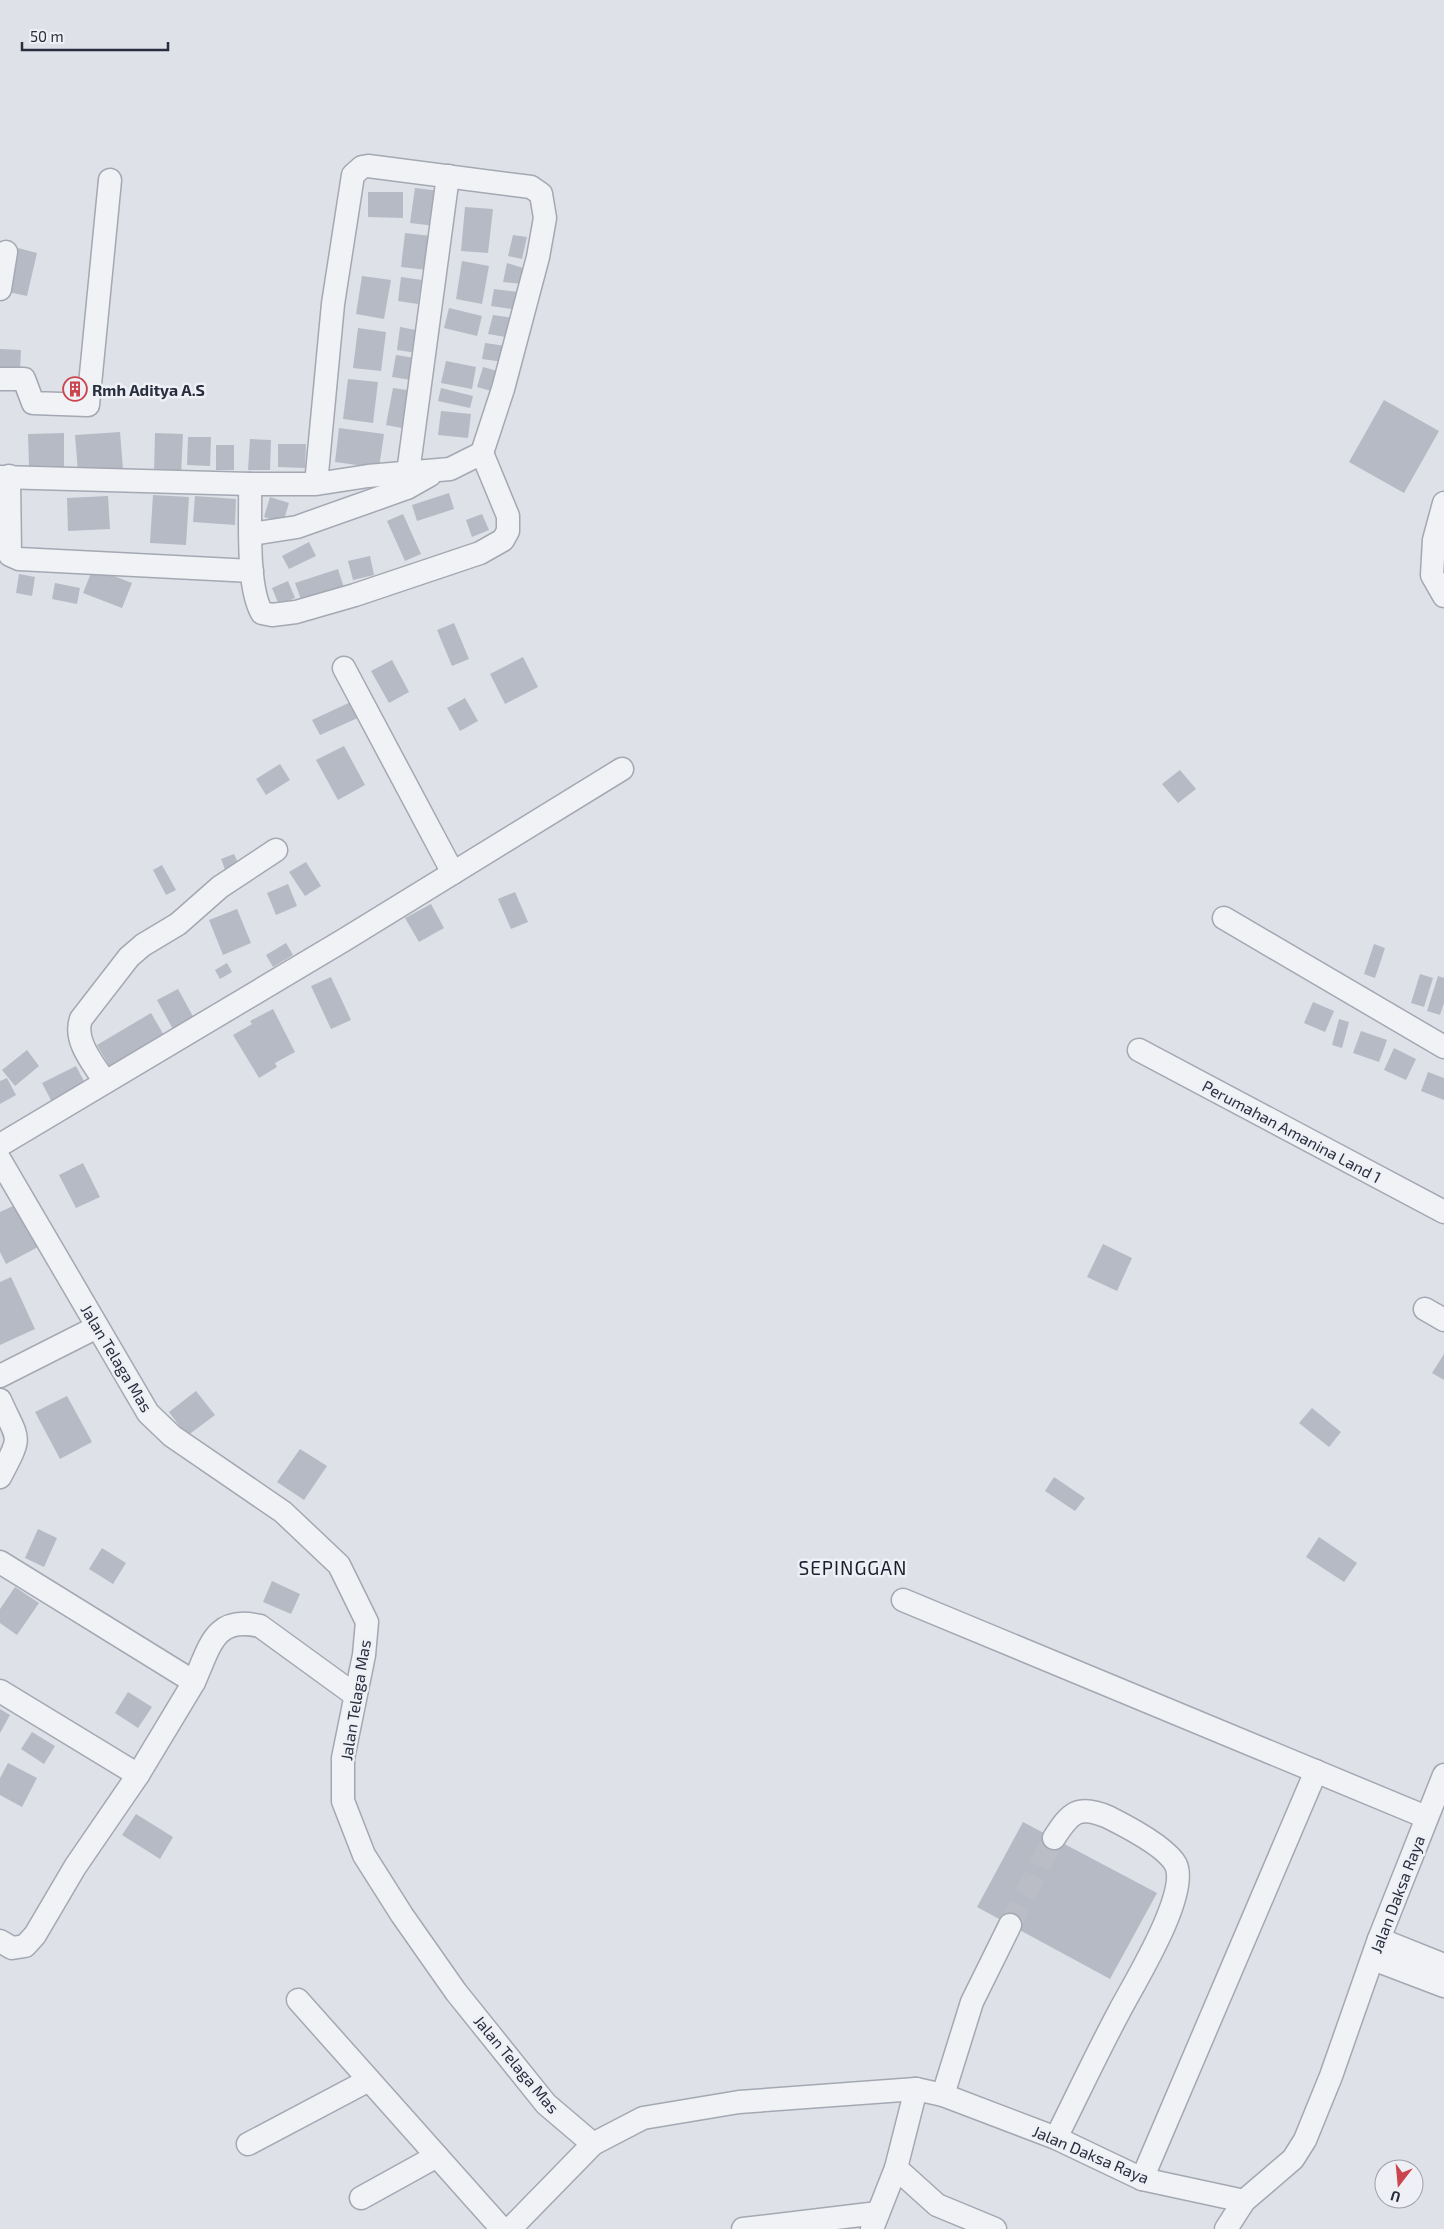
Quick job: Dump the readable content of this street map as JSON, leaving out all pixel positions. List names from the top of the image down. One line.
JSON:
{"streets":{"street":["Perumahan Amanina Land 1","Jalan Telaga Mas","Jalan Daksa Raya"]},"crossings":[["Jalan Telaga Mas","Jalan Daksa Raya"]],"districts":["SEPINGGAN"],"places":{"building":["Rmh Aditya A.S"]},"scale_bar":"50 m","north":"bottom"}
